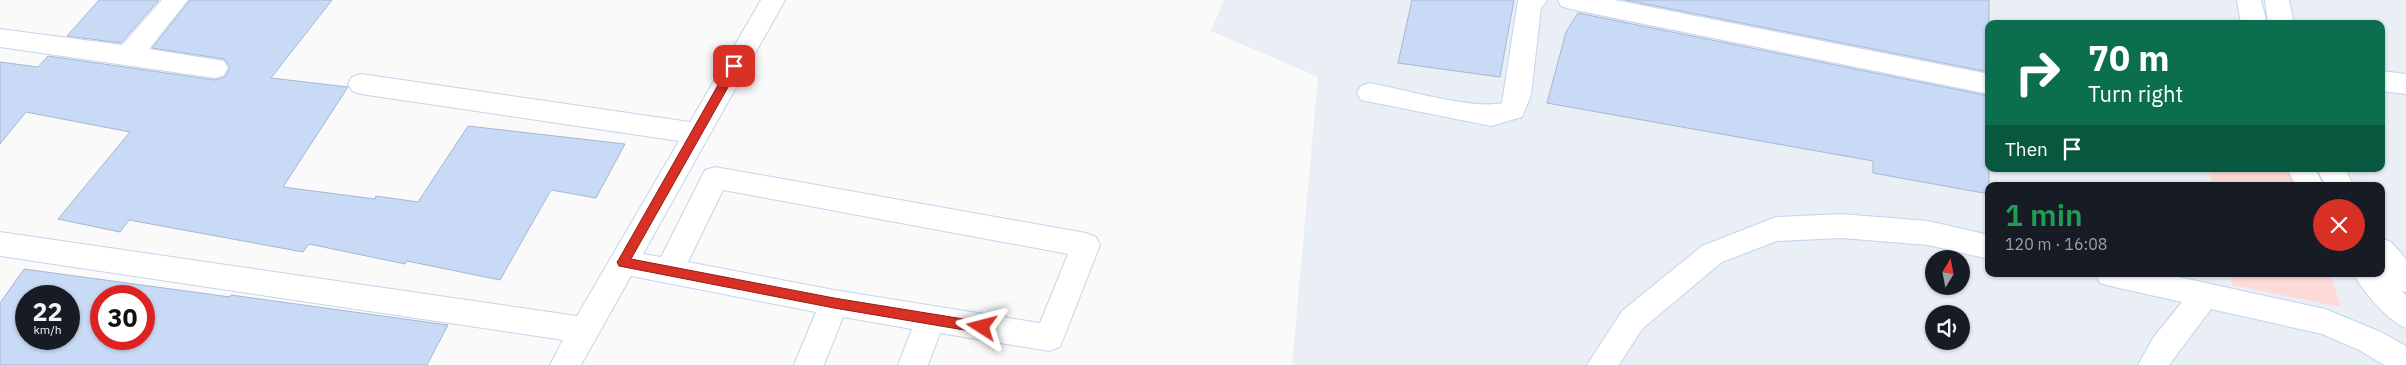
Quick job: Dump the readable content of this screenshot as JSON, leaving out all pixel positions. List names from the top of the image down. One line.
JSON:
{"north":"top","page":{"turn":["70 m","Turn right"],"then":"Then","heading":["1 min","120 m · 16:08"],"speed":"22 km/h","limit":"30"}}
